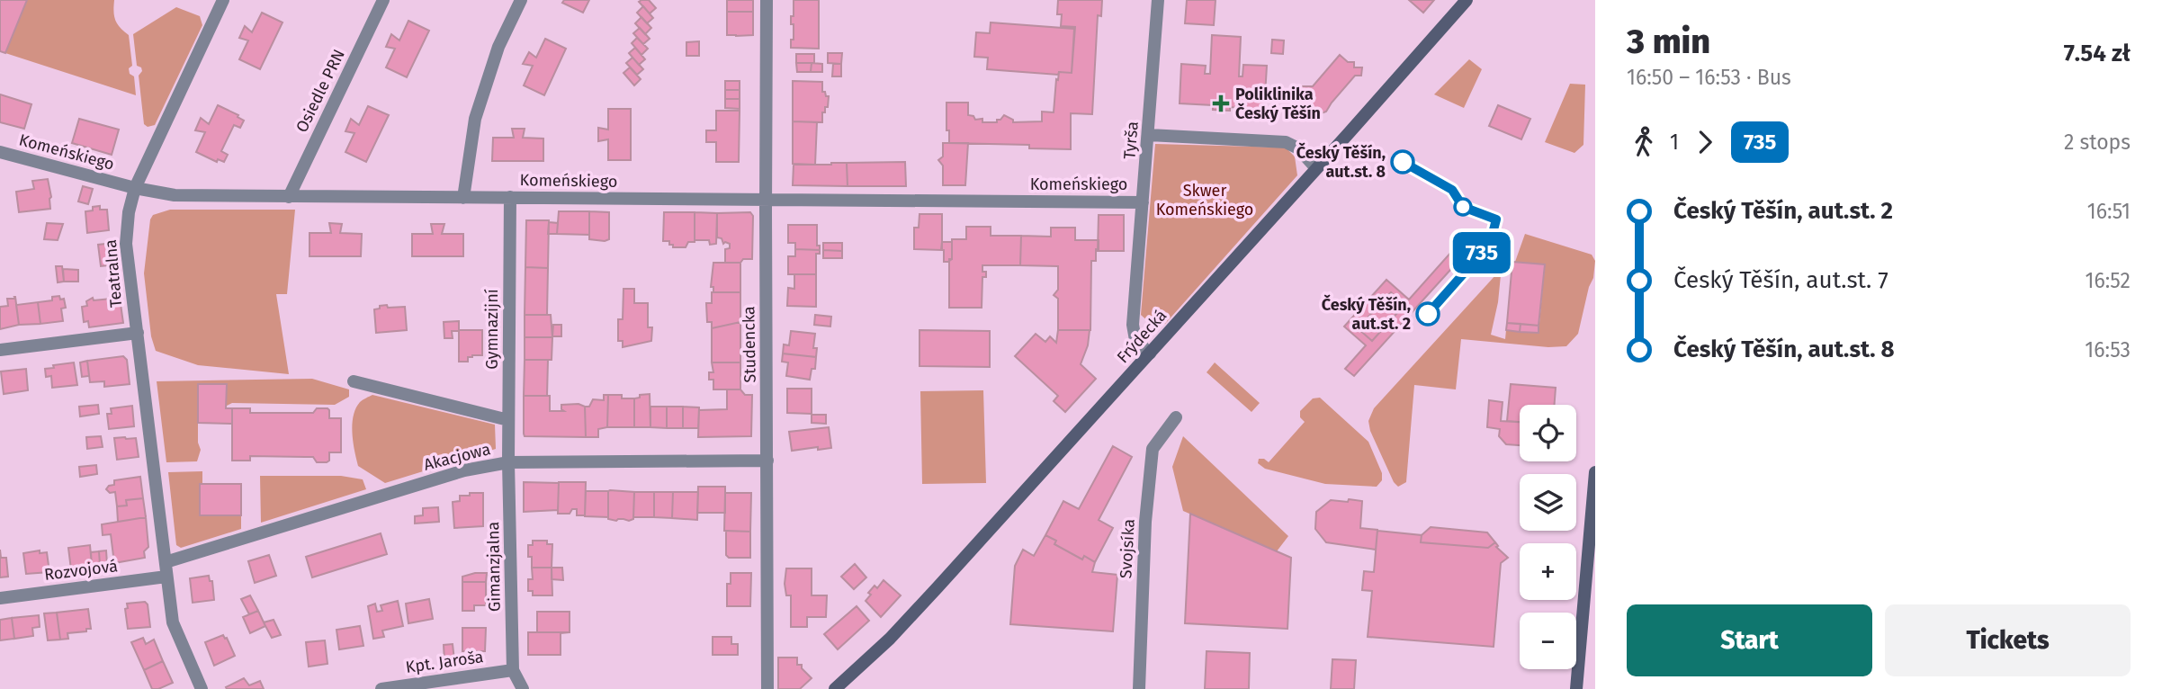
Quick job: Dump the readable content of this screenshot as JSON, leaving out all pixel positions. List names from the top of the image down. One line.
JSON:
{"streets":{"main road":["Frýdecká"],"street":["Osiedle PRN","Tyrša","Komeńskiego","Teatralna","Gymnazijní","Studencka","Akacjowa","Svojsíka","Gimanzjalna","Rozvojová","Kpt. Jaroša"]},"crossings":[["Osiedle PRN","Komeńskiego"],["Tyrša","Komeńskiego"],["Tyrša","Frýdecká"],["Komeńskiego","Teatralna"],["Komeńskiego","Gymnazijní"],["Komeńskiego","Studencka"],["Teatralna","Akacjowa"],["Teatralna","Rozvojová"],["Gymnazijní","Akacjowa"],["Gymnazijní","Gimanzjalna"],["Studencka","Akacjowa"],["Akacjowa","Gimanzjalna"],["Gimanzjalna","Kpt. Jaroša"]],"parks":["Skwer Komeńskiego"],"places":{"health":["Poliklinika Český Těšín"],"other":["Český Těšín, aut.st. 8","Český Těšín, aut.st. 2"]},"lines":["bus line 735"],"page":{"on_map":"735","heading":["3 min","16:50 – 16:53 · Bus","7.54 zł"],"legs":["1","735","2 stops"],"list":[{"name":"Český Těšín, aut.st. 2","value":"16:51"},{"name":"Český Těšín, aut.st. 7","value":"16:52"},{"name":"Český Těšín, aut.st. 8","value":"16:53"}],"map_buttons":["+","−"],"buttons":["Start","Tickets"]}}
